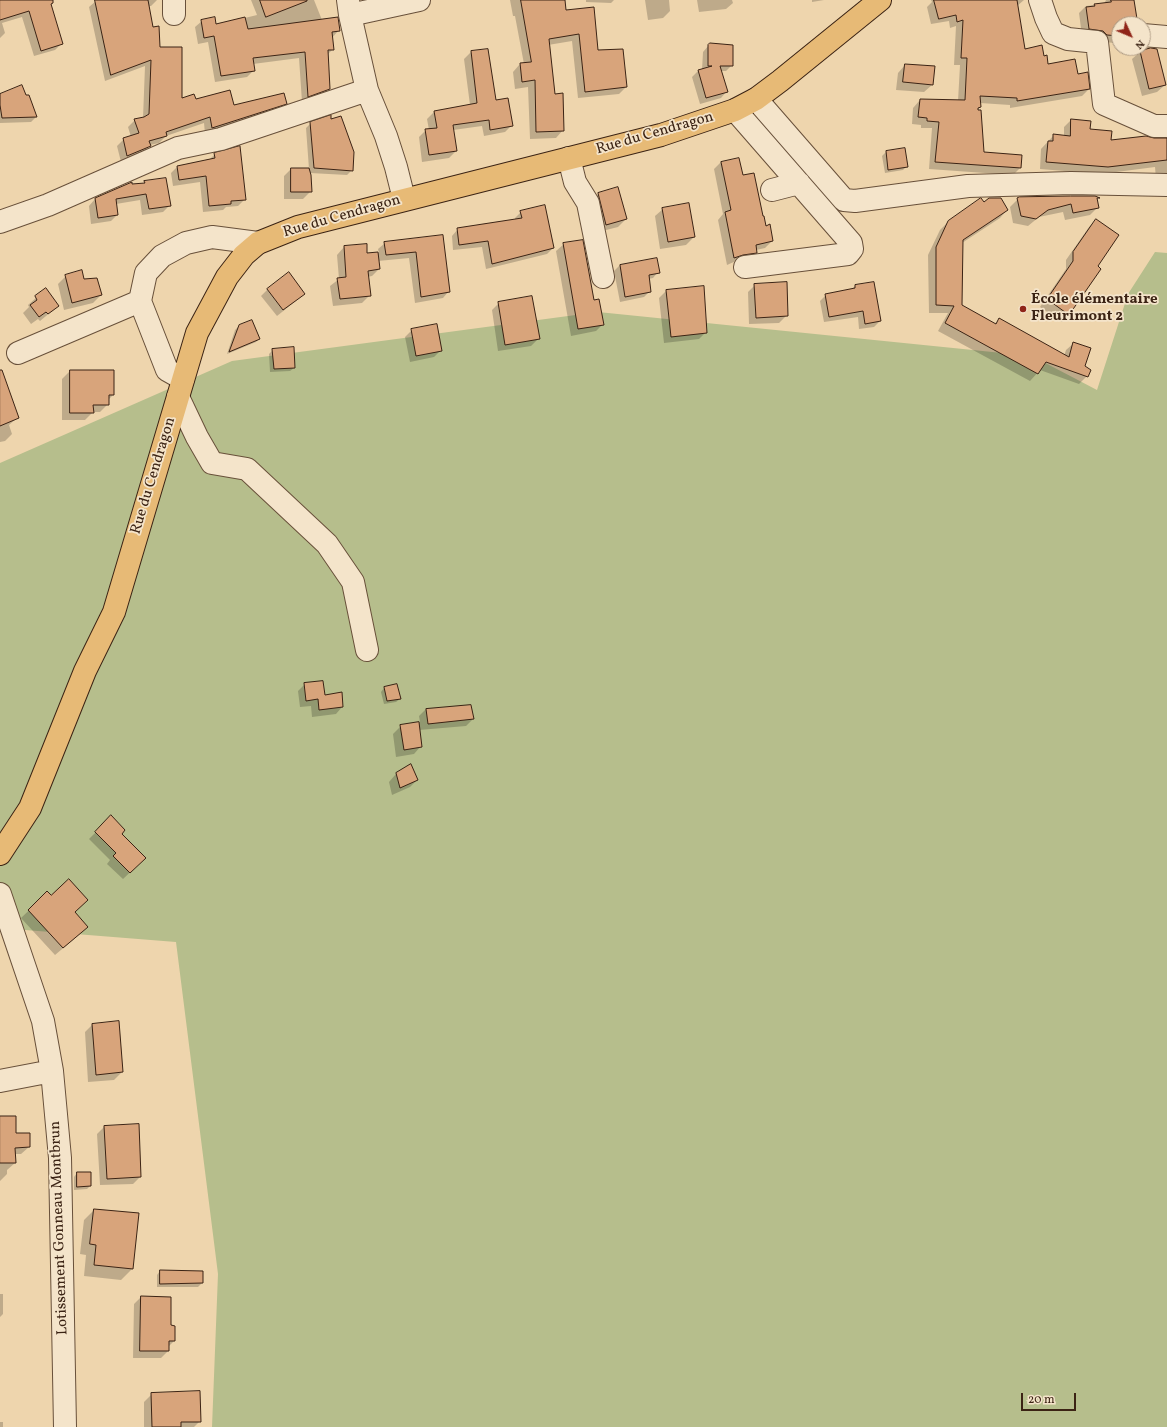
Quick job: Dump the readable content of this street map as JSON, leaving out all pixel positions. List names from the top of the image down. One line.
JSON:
{"streets":{"main road":["Rue du Cendragon"],"street":["Lotissement Gonneau Montbrun"]},"places":["École élémentaire Fleurimont 2"],"scale_bar":"20 m","north":"bottom right"}
